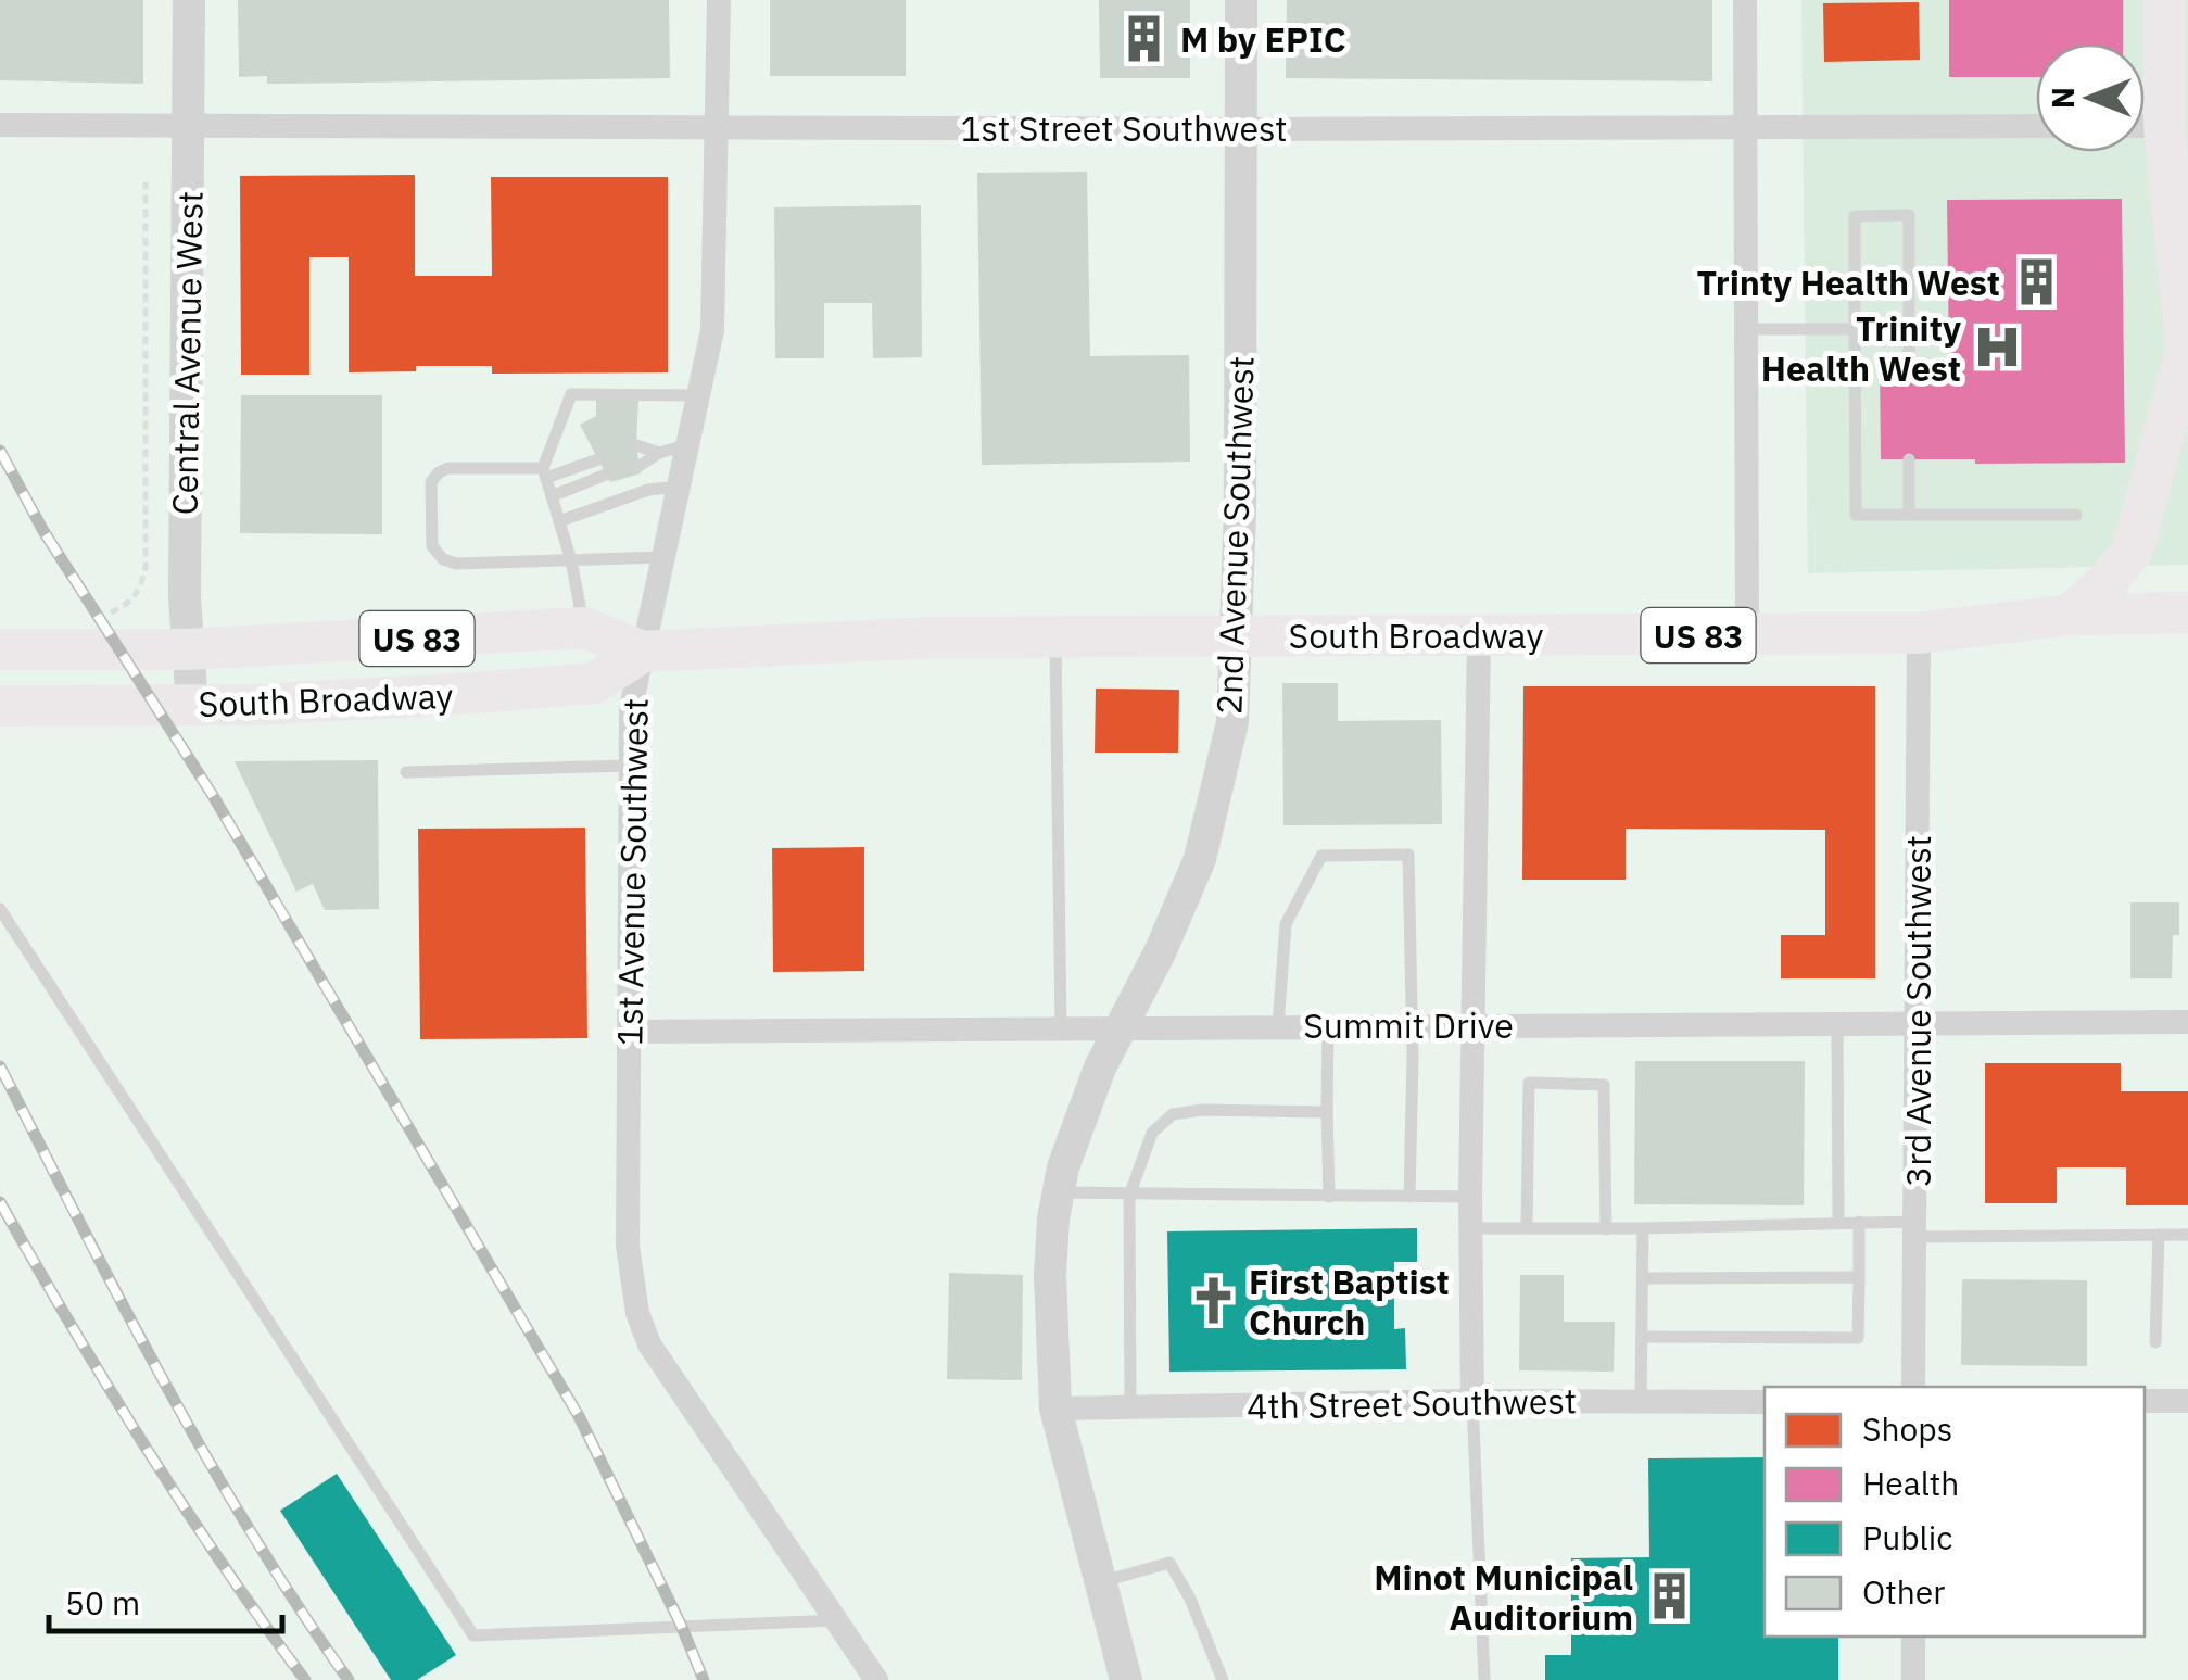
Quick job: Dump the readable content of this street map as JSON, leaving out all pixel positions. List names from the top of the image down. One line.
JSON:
{"streets":{"main road":["South Broadway","US 83"],"street":["1st Street Southwest","Central Avenue West","2nd Avenue Southwest","1st Avenue Southwest","3rd Avenue Southwest","Summit Drive","4th Street Southwest"]},"crossings":[["1st Street Southwest","Central Avenue West"],["1st Street Southwest","2nd Avenue Southwest"],["1st Street Southwest","1st Avenue Southwest"],["Central Avenue West","South Broadway"],["2nd Avenue Southwest","South Broadway"],["2nd Avenue Southwest","Summit Drive"],["2nd Avenue Southwest","4th Street Southwest"],["South Broadway","1st Avenue Southwest"],["South Broadway","3rd Avenue Southwest"],["1st Avenue Southwest","Summit Drive"],["3rd Avenue Southwest","Summit Drive"]],"places":{"building":["M by EPIC","Trinty Health West","Minot Municipal Auditorium"],"hospital":["Trinity Health West"],"church":["First Baptist Church"]},"legend":["Shops","Health","Public","Other"],"scale_bar":"50 m","north":"left"}
